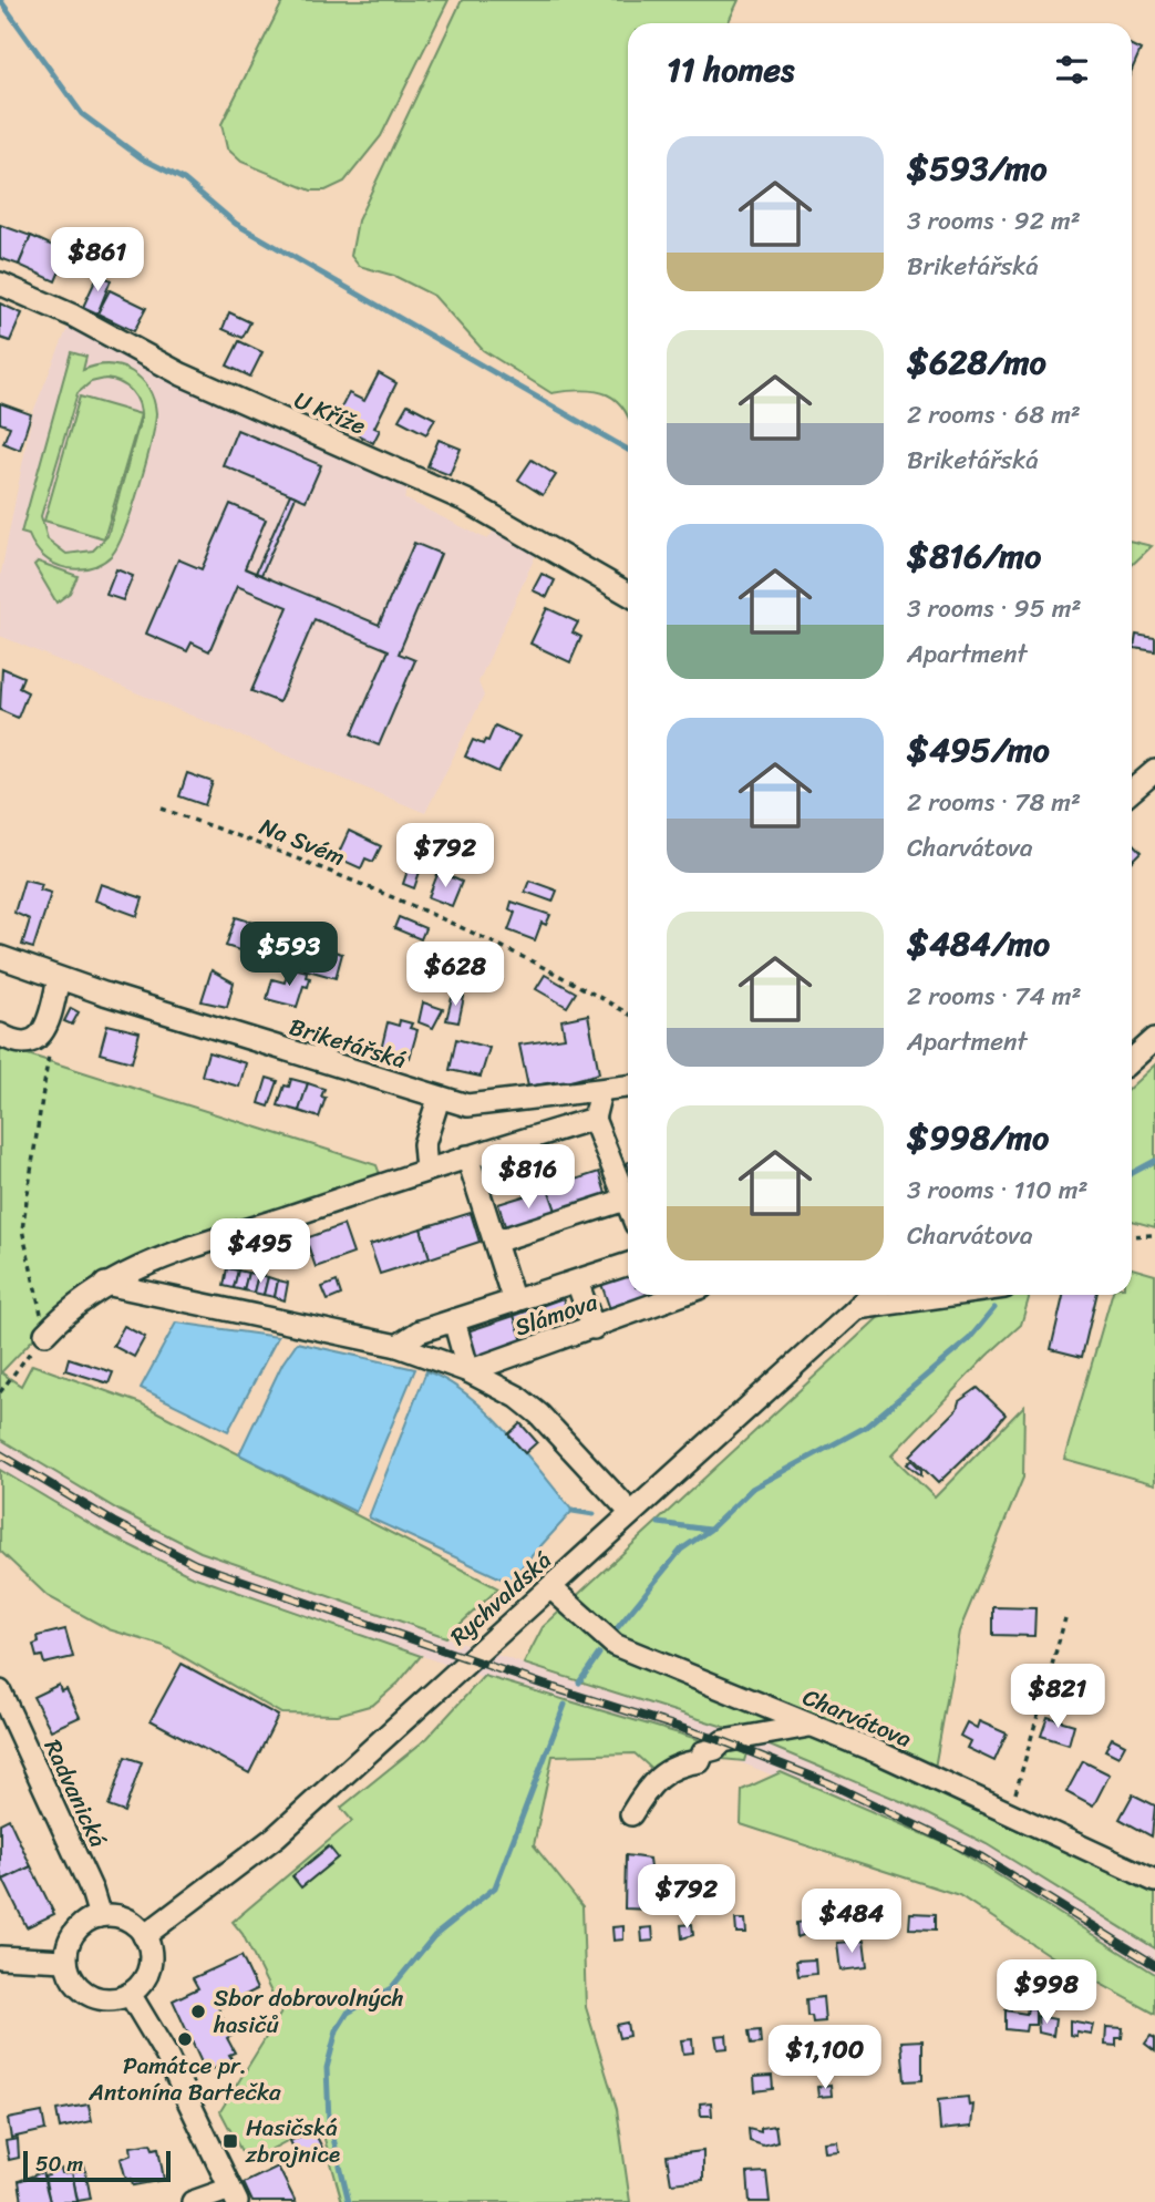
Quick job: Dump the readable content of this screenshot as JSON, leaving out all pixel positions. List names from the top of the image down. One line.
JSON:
{"streets":{"street":["U Kříže","Briketářská","Slámova","Rychvaldská","Charvátova","Radvanická"],"path":["Na Svém"]},"crossings":[["Rychvaldská","Charvátova"],["Rychvaldská","Radvanická"]],"places":{"other":["Sbor dobrovolných hasičů","Památce pr. Antonína Bartečka"],"transit":["Hasičská zbrojnice"]},"scale_bar":"50 m","page":{"heading":"11 homes","list":[{"name":"$593/mo","note":"3 rooms · 92 m² · Briketářská"},{"name":"$628/mo","note":"2 rooms · 68 m² · Briketářská"},{"name":"$816/mo","note":"3 rooms · 95 m² · Apartment"},{"name":"$495/mo","note":"2 rooms · 78 m² · Charvátova"},{"name":"$484/mo","note":"2 rooms · 74 m² · Apartment"},{"name":"$998/mo","note":"3 rooms · 110 m² · Charvátova"}],"price":["$861","$792","$593","$628","$816","$495","$821","$792","$484","$998","$1,100"],"scale":"50 m"}}
